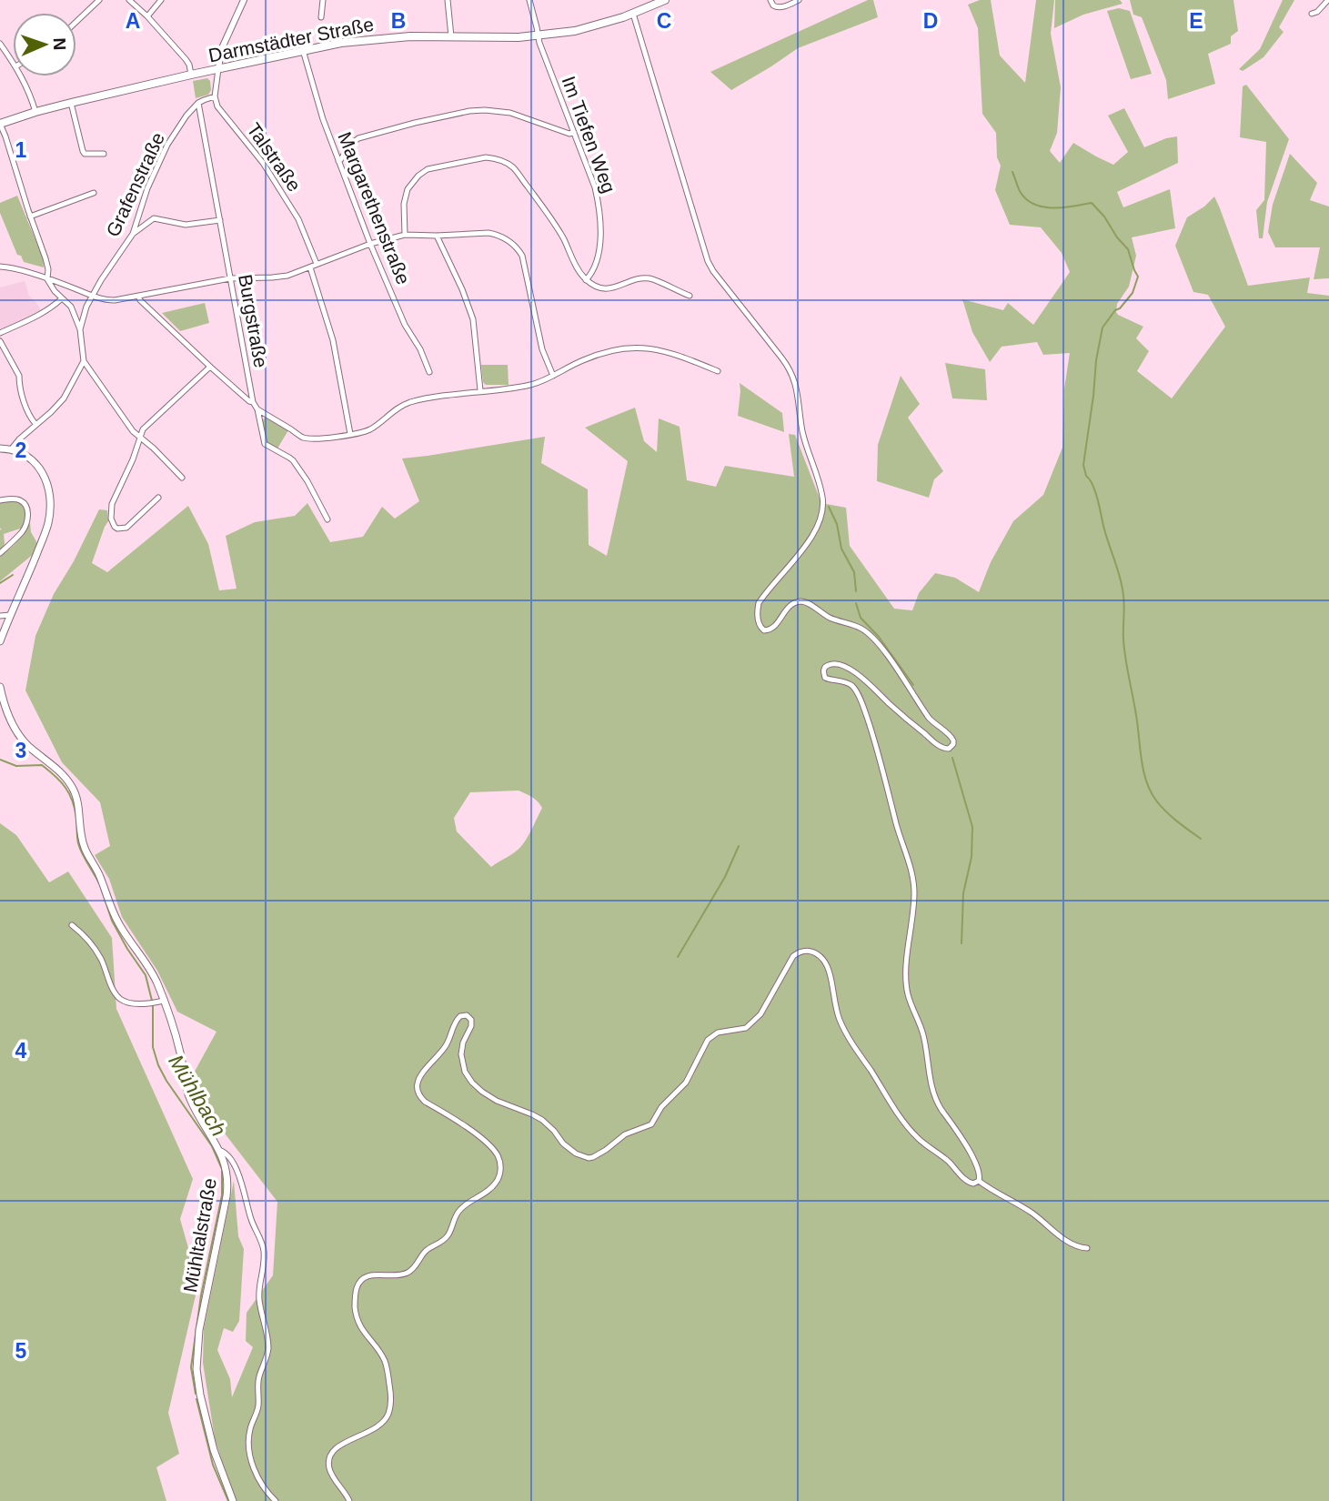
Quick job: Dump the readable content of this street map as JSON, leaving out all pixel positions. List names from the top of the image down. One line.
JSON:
{"streets":{"main road":["Darmstädter Straße","Mühltalstraße"],"street":["Im Tiefen Weg","Talstraße","Grafenstraße","Margarethenstraße","Burgstraße"]},"crossings":[["Darmstädter Straße","Im Tiefen Weg"],["Darmstädter Straße","Margarethenstraße"],["Grafenstraße","Burgstraße"]],"water":["Mühlbach"],"north":"right","grid":{"columns":["A","B","C","D","E"],"rows":["1","2","3","4","5"]}}
